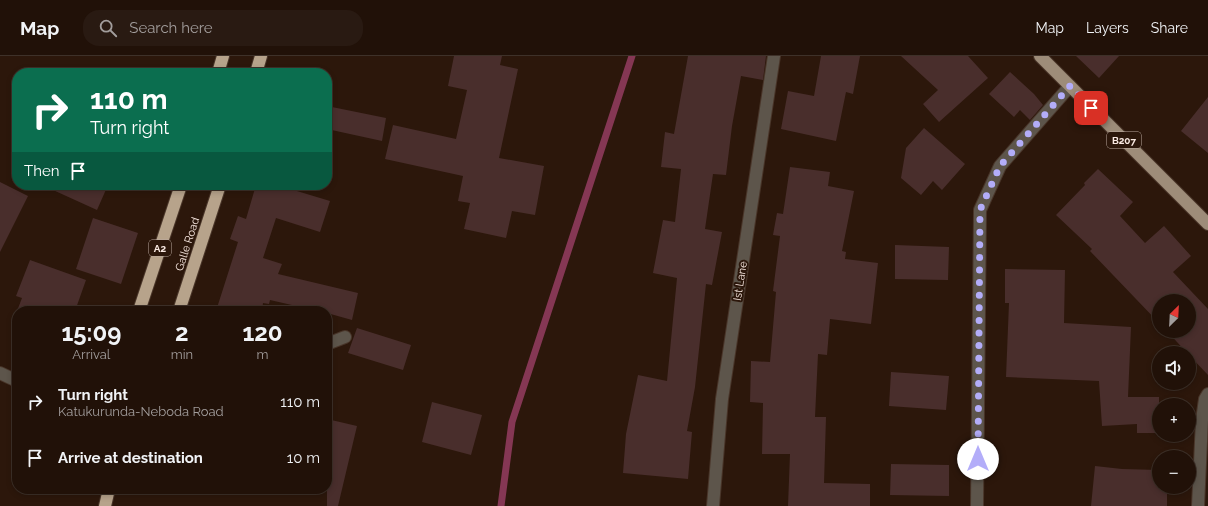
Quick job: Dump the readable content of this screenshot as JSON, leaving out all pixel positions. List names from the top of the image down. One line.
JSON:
{"streets":{"highway":["Galle Road","A2"],"main road":["B207"],"street":["Ist Lane"]},"north":"top right","page":{"header":"Map","search":"Search here","nav":["Map","Layers","Share"],"turn":["110 m","Turn right"],"then":"Then","map_buttons":["+","−"],"eta":["15:09","Arrival","2","min","120","m"],"list":[{"name":"Turn right","note":"Katukurunda-Neboda Road","value":"110 m"},{"name":"Arrive at destination","value":"10 m"}]}}
